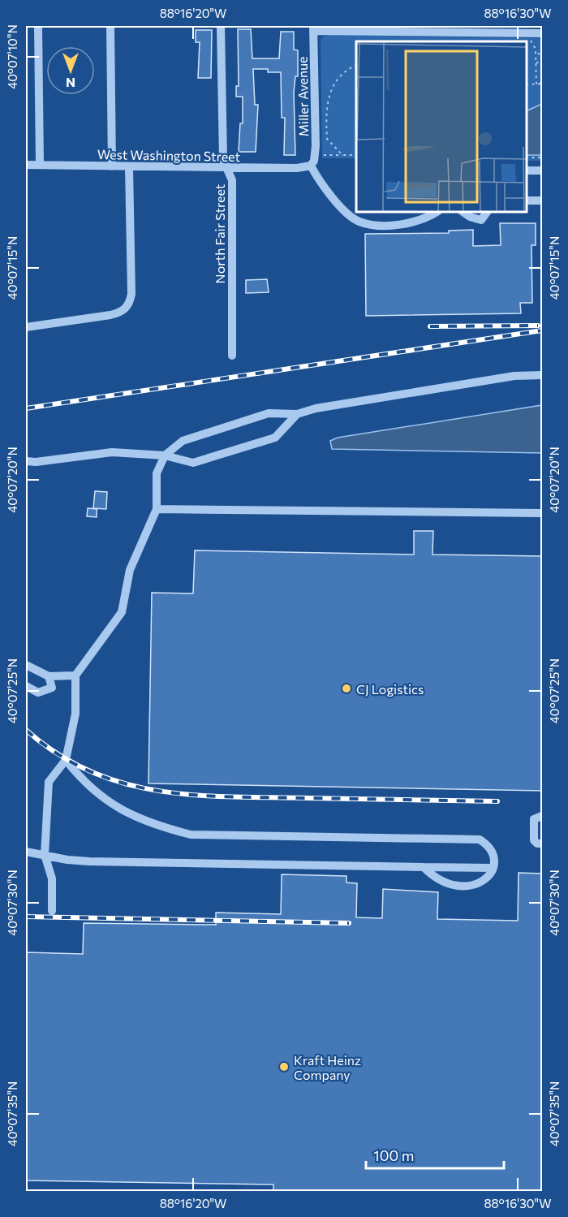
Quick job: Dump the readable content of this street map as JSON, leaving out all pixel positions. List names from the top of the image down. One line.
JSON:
{"streets":{"street":["Miller Avenue","West Washington Street","North Fair Street"]},"crossings":[["Miller Avenue","West Washington Street"],["West Washington Street","North Fair Street"]],"places":["CJ Logistics","Kraft Heinz Company"],"scale_bar":"100 m","north":"bottom","coordinates":["88°16'20\"W","88°16'30\"W","40°07'10\"N","40°07'15\"N","40°07'20\"N","40°07'25\"N","40°07'30\"N","40°07'35\"N"]}
